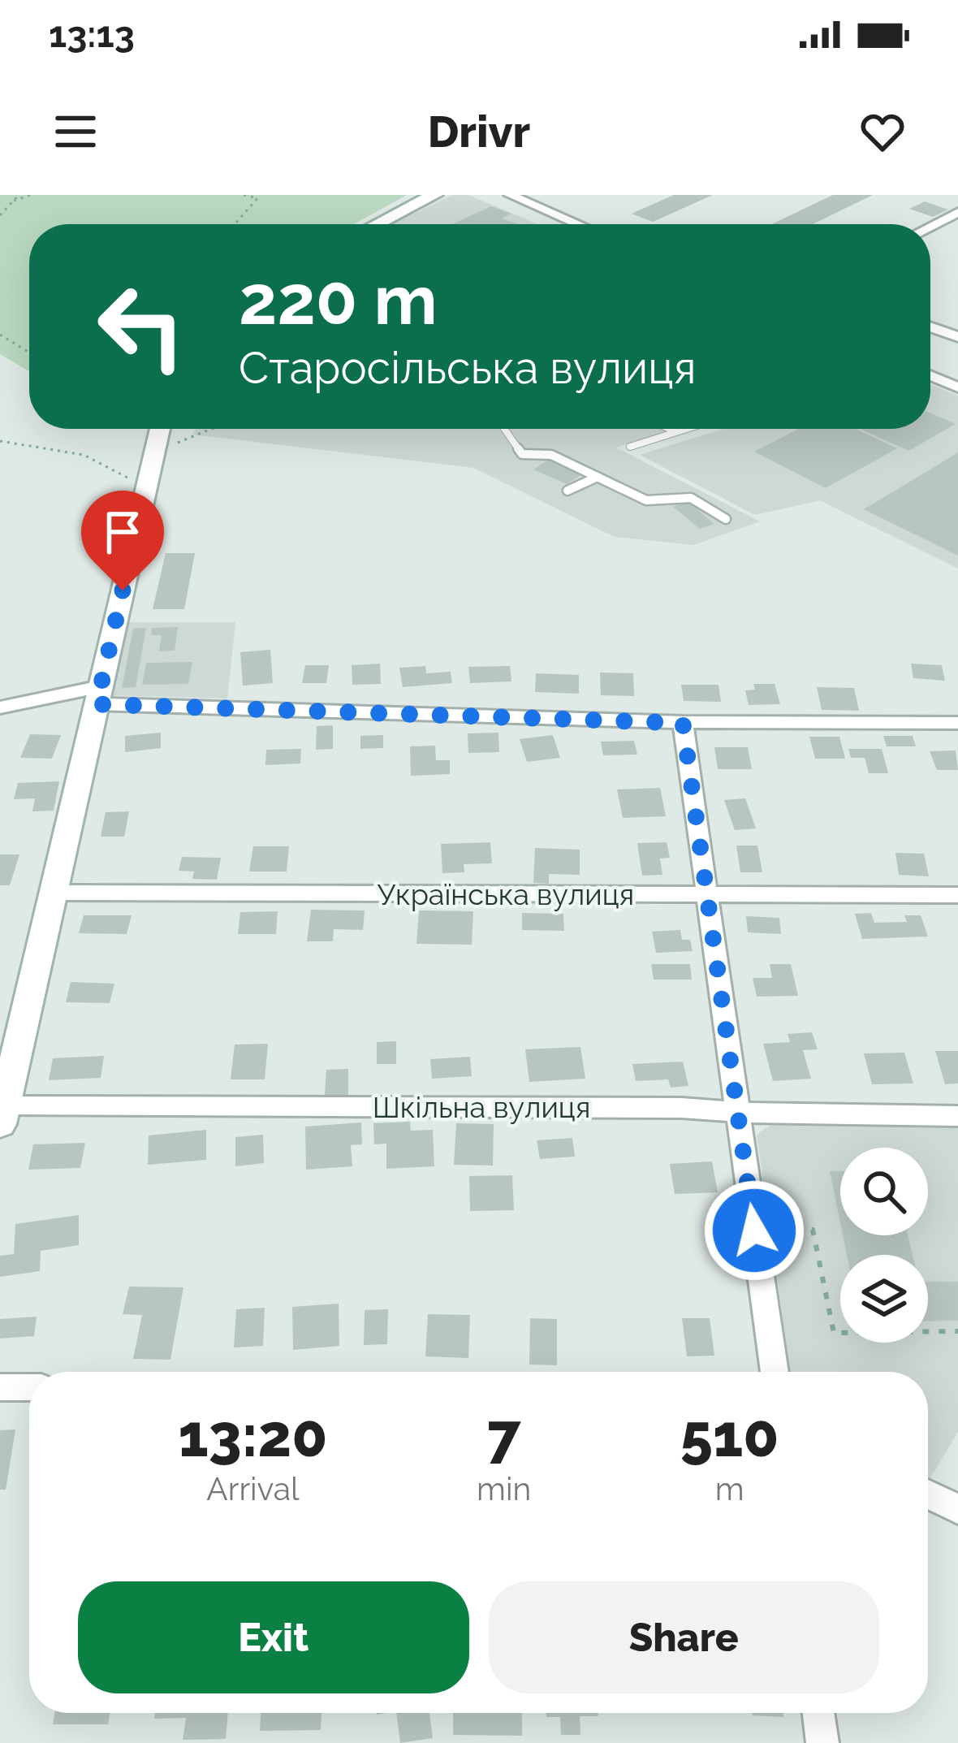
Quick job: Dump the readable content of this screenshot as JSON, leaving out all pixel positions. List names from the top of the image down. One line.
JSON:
{"streets":{"street":["Українська вулиця","Шкільна вулиця"]},"page":{"status":"13:13","header":"Drivr","turn":["220 m","Старосільська вулиця"],"eta":["13:20","Arrival","7","min","510","m"],"buttons":["Exit","Share"]}}
